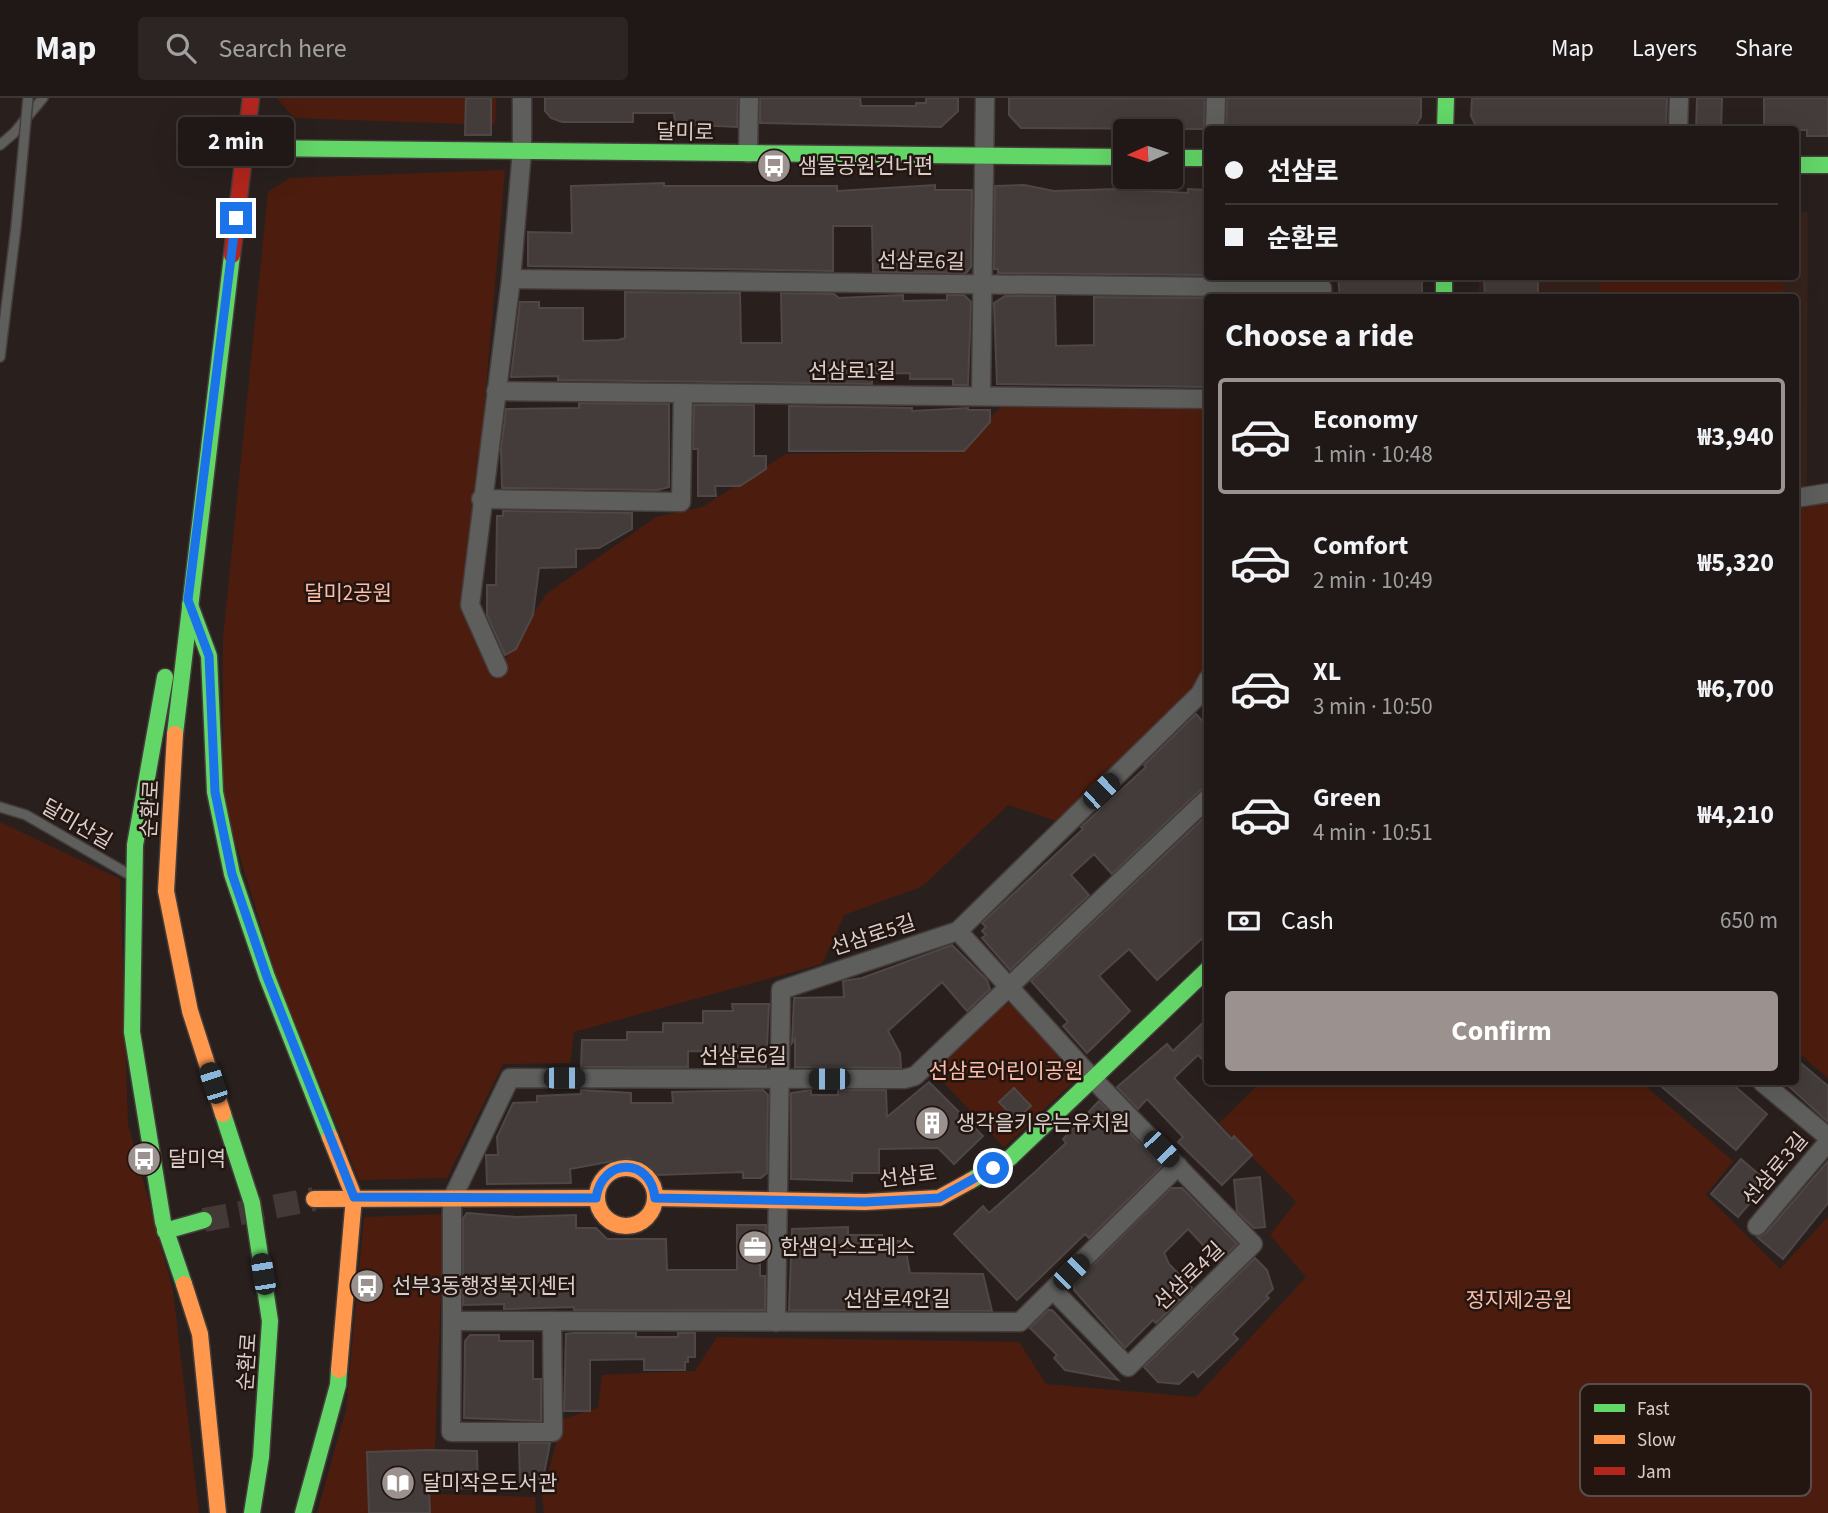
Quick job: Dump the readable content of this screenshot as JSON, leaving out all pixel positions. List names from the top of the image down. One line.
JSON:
{"streets":{"main road":["달미로","순환로","선삼로"],"street":["선삼로6길","선삼로1길","선삼로5길","선삼로3길","선삼로4길","선삼로4안길"],"lane":["달미산길"]},"crossings":[["달미로","순환로"],["선삼로6길","선삼로5길"],["선삼로6길","선삼로4길"],["선삼로5길","선삼로"],["선삼로5길","선삼로4길"],["선삼로5길","선삼로4안길"],["선삼로","선삼로4길"],["선삼로4길","선삼로4안길"]],"parks":["달미2공원","선삼로어린이공원","정지제2공원"],"places":{"bus stop":["샘물공원건너편","달미역","선부3동행정복지센터"],"building":["생각을키우는유치원"],"office":["한샘익스프레스"],"library":["달미작은도서관"]},"legend":["Fast","Slow","Jam"],"north":"left","page":{"header":"Map","search":"Search here","nav":["Map","Layers","Share"],"bubble":"2 min","banner":["선삼로","순환로"],"heading":"Choose a ride","list":[{"name":"Economy","note":"1 min · 10:48","value":"₩3,940"},{"name":"Comfort","note":"2 min · 10:49","value":"₩5,320"},{"name":"XL","note":"3 min · 10:50","value":"₩6,700"},{"name":"Green","note":"4 min · 10:51","value":"₩4,210"}],"pay":["Cash","650 m"],"buttons":"Confirm"}}
